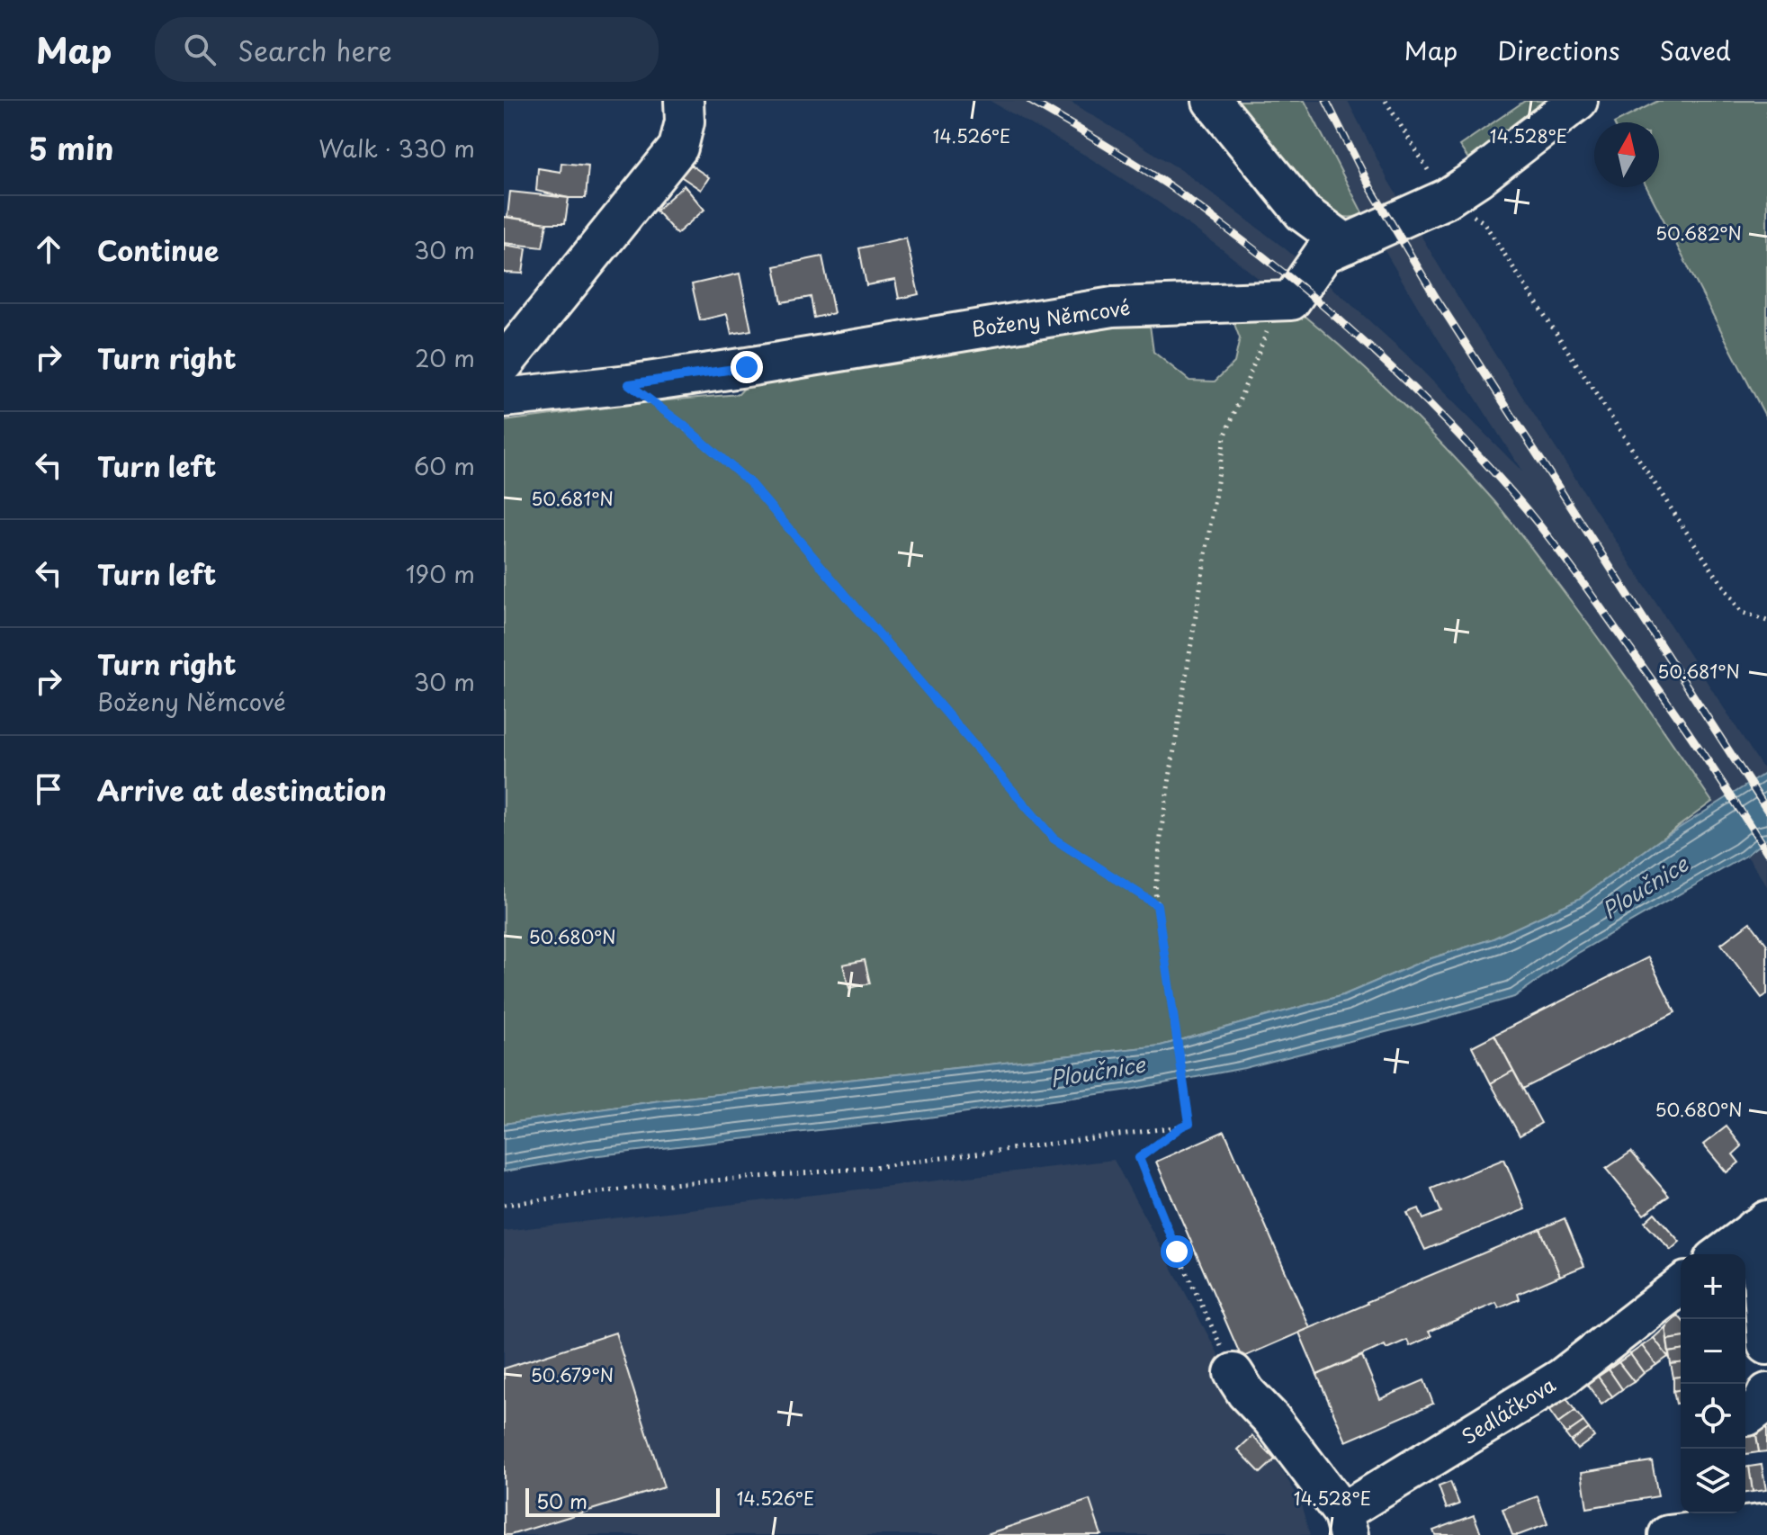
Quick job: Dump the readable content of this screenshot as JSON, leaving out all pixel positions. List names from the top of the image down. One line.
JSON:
{"streets":{"street":["Boženy Němcové","Sedláčkova"]},"water":["Ploučnice"],"scale_bar":"50 m","north":"top","page":{"header":"Map","search":"Search here","nav":["Map","Directions","Saved"],"heading":["5 min","Walk · 330 m"],"list":[["Continue","30 m"],["Turn right","20 m"],["Turn left","60 m"],["Turn left","190 m"],["Turn right","Boženy Němcové","30 m"],"Arrive at destination"],"map_buttons":["+","−"],"scale":"50 m"},"coordinates":["14.526°E","14.528°E","50.682°N","50.681°N","50.680°N","50.679°N"]}
